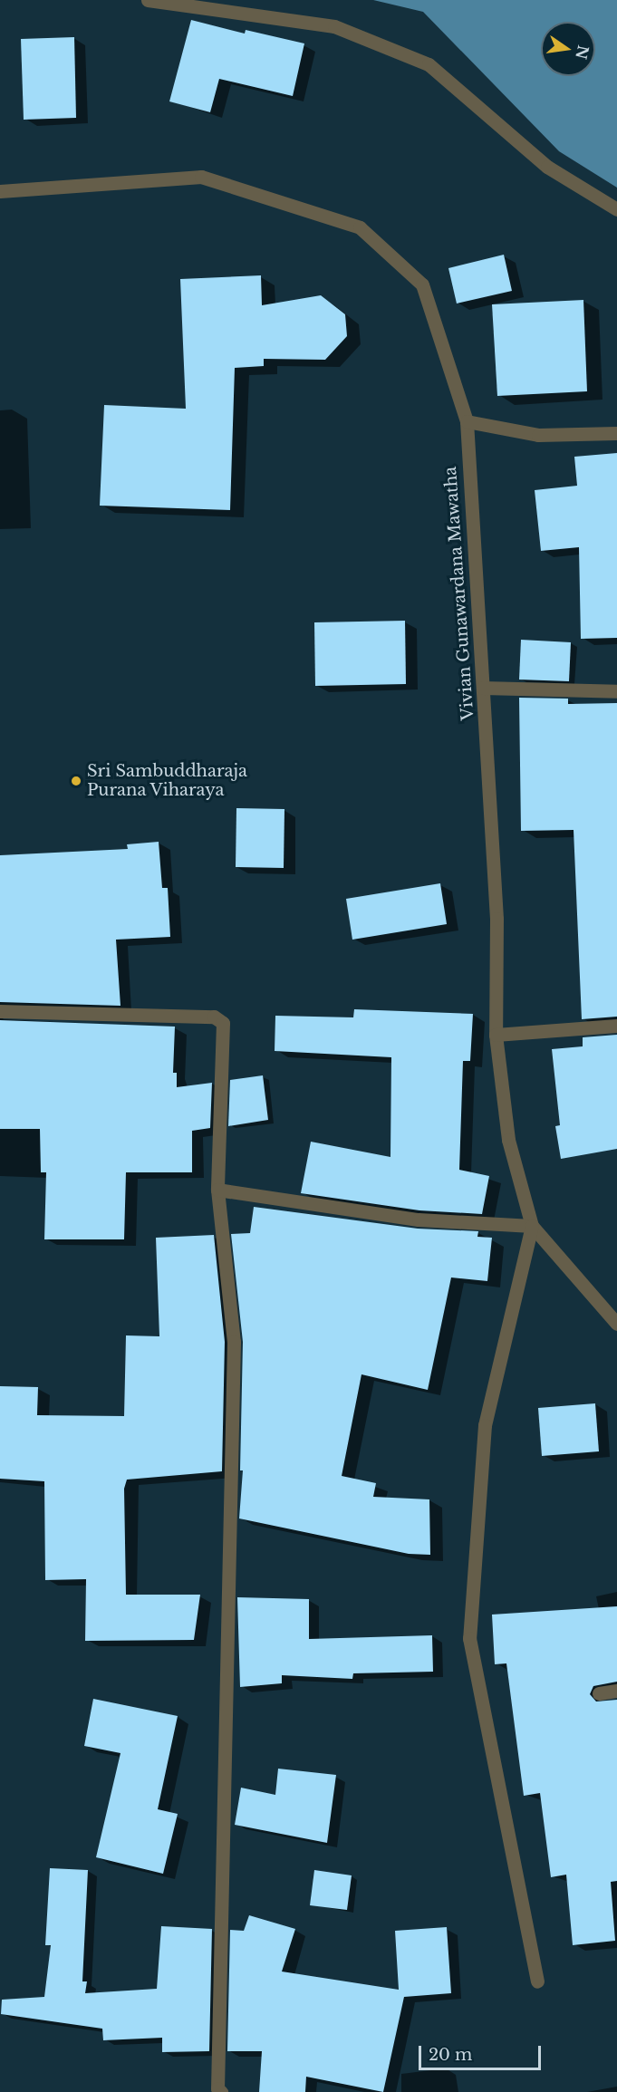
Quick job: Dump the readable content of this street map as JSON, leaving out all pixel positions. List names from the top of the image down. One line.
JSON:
{"streets":{"street":["Vivian Gunawardana Mawatha"]},"places":["Sri Sambuddharaja Purana Viharaya"],"scale_bar":"20 m","north":"right"}
